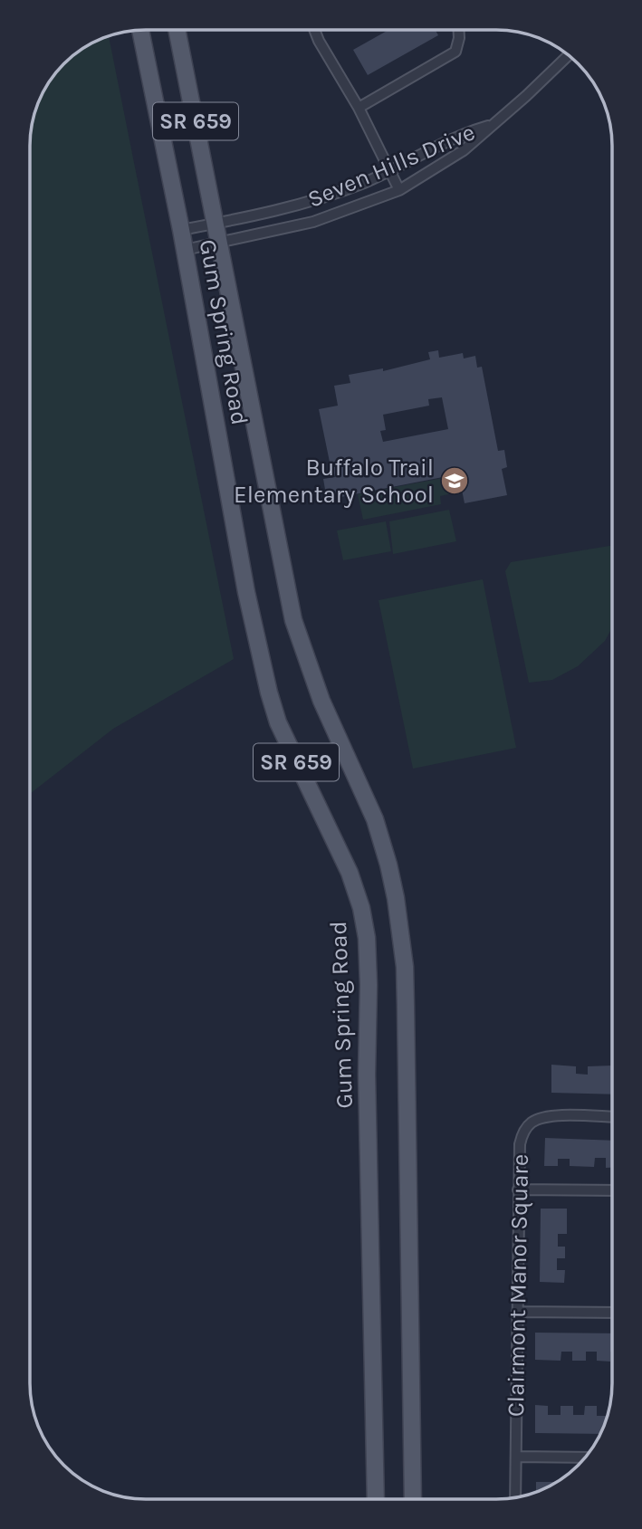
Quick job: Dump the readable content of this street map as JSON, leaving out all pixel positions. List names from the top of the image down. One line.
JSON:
{"streets":{"main road":["SR 659","Gum Spring Road"],"street":["Seven Hills Drive","Clairmont Manor Square"]},"crossings":[["Seven Hills Drive","Gum Spring Road"]],"places":{"school or university":["Buffalo Trail Elementary School"]}}
